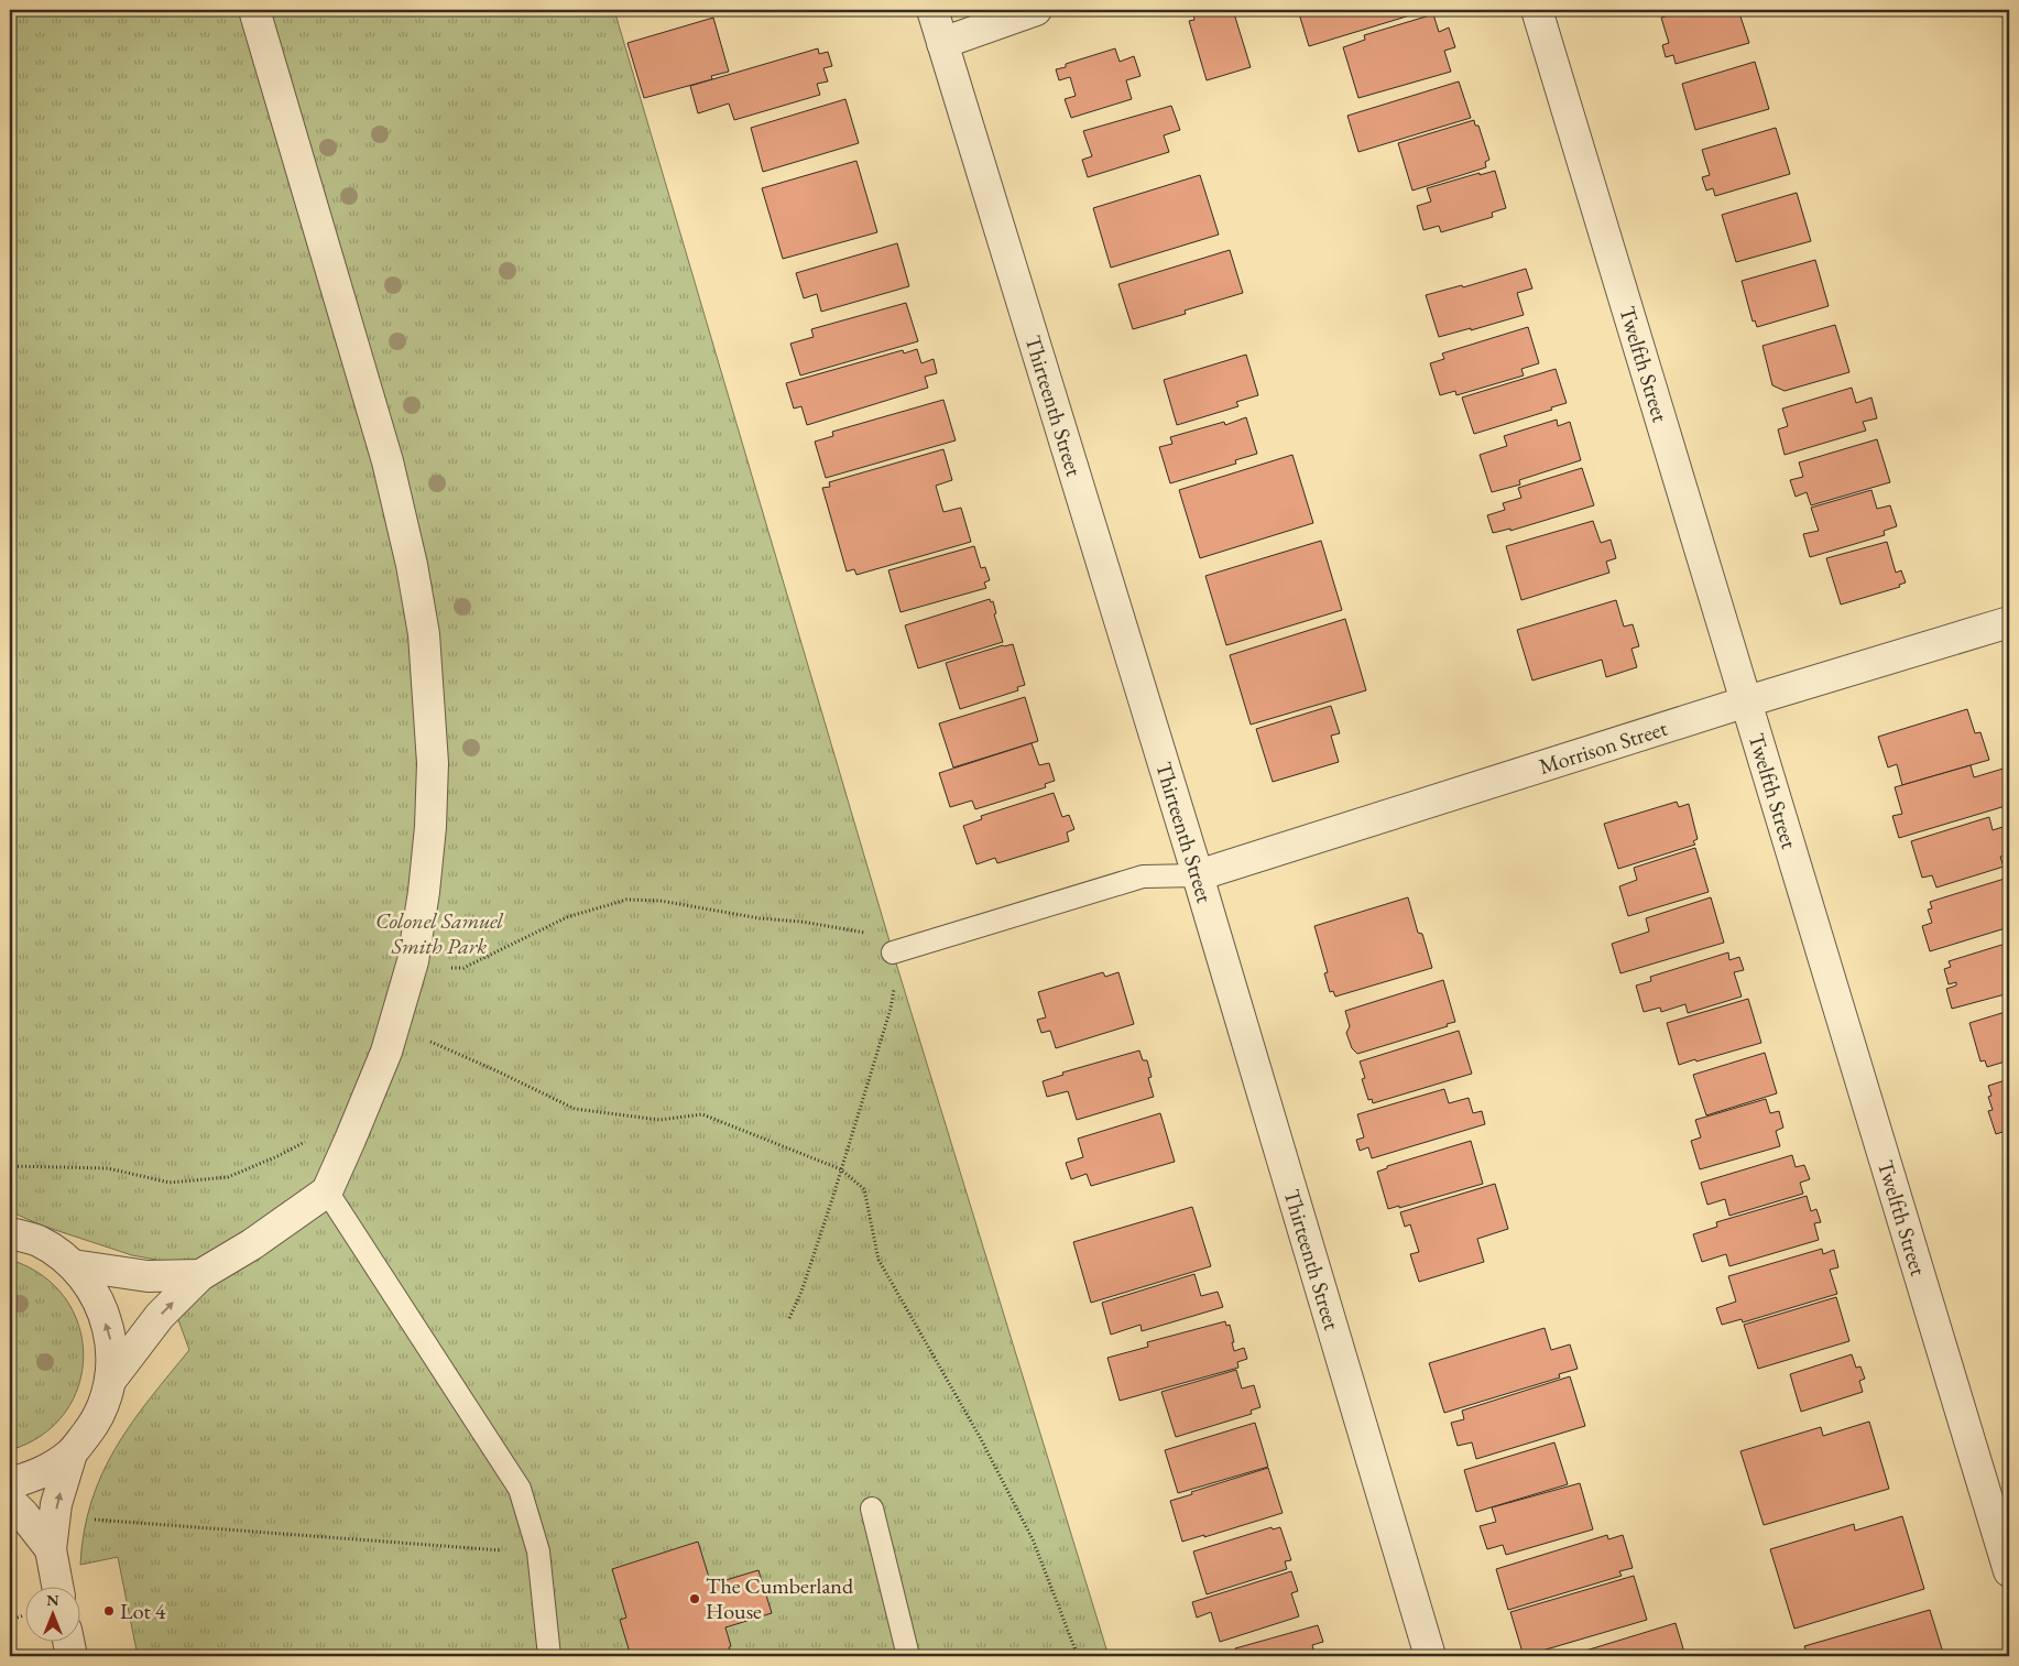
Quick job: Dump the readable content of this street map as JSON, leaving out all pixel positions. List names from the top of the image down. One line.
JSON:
{"streets":{"street":["Twelfth Street","Thirteenth Street","Morrison Street"]},"crossings":[["Twelfth Street","Morrison Street"],["Thirteenth Street","Morrison Street"]],"parks":["Colonel Samuel Smith Park"],"places":["The Cumberland House","Lot 4"],"north":"top"}
